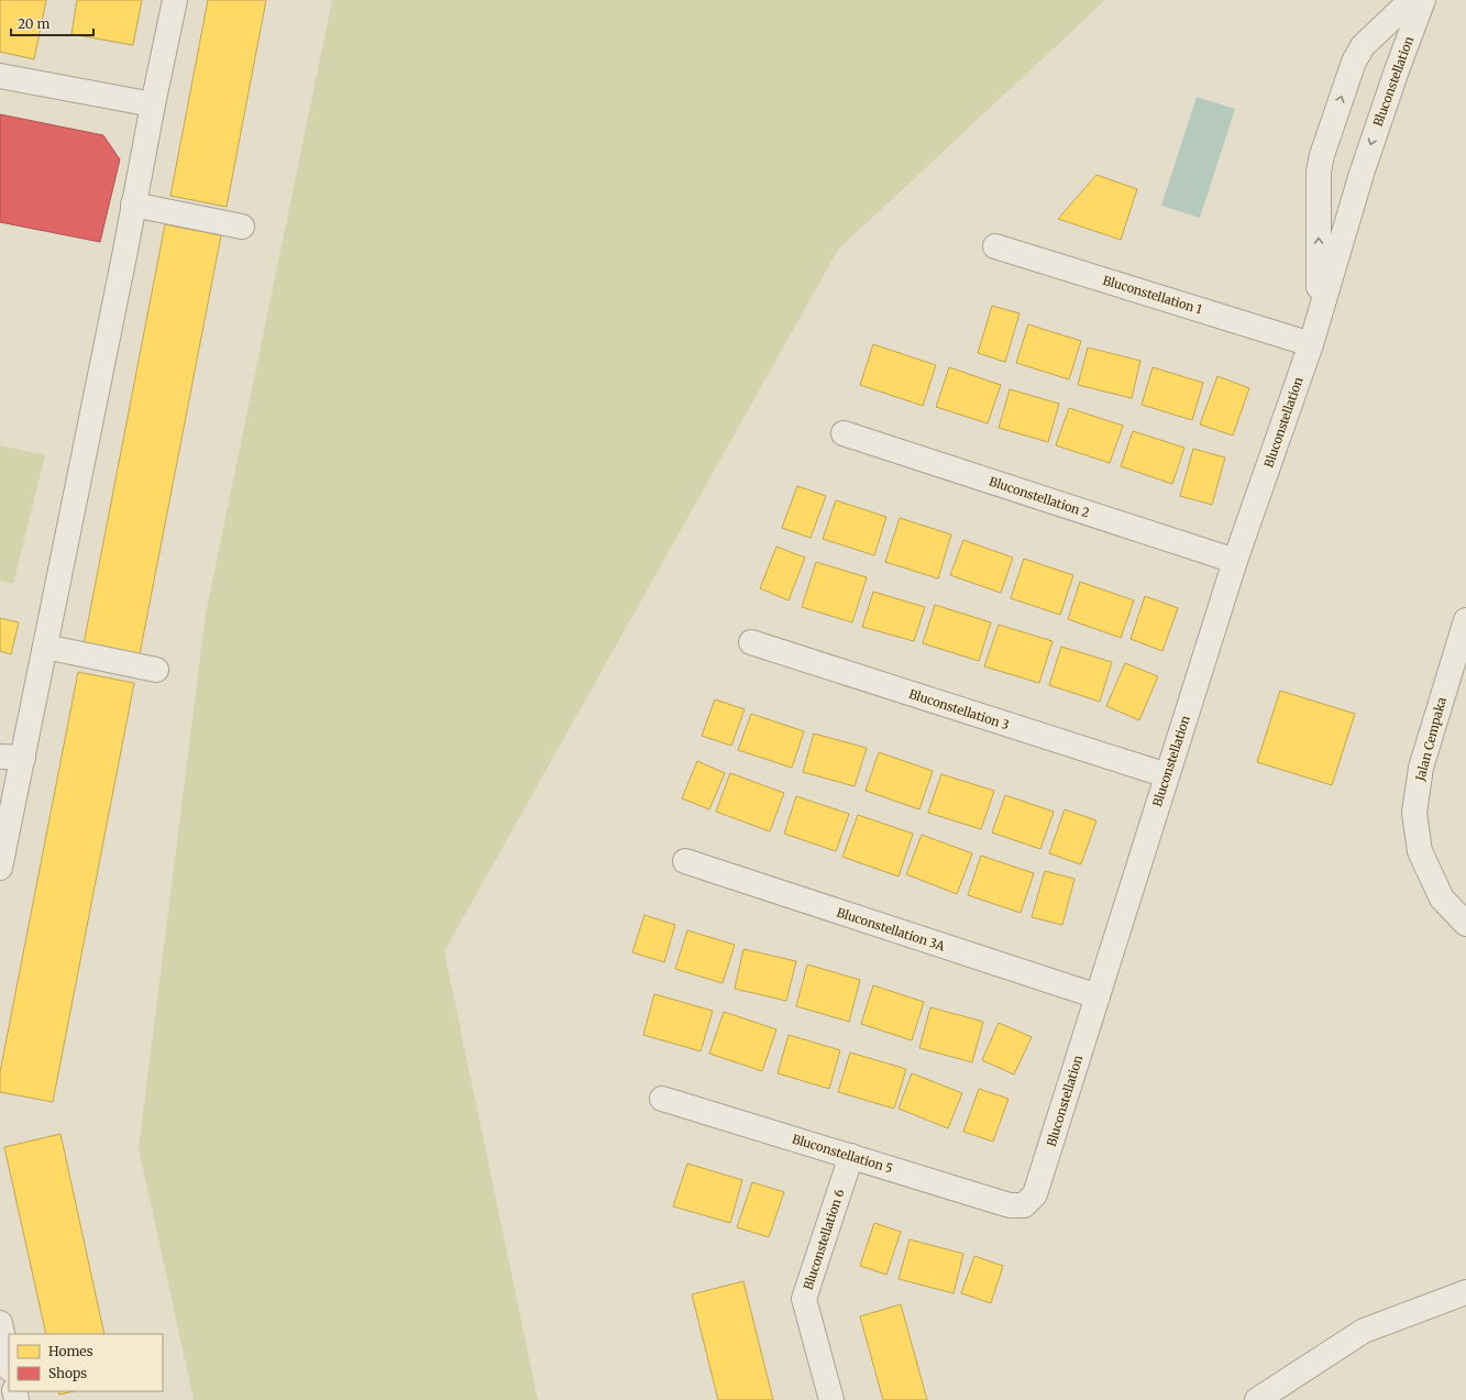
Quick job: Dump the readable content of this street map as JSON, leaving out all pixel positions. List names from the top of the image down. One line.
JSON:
{"streets":{"street":["Bluconstellation","Bluconstellation 1","Bluconstellation 2","Bluconstellation 3","Jalan Cempaka","Bluconstellation 3A","Bluconstellation 5","Bluconstellation 6"]},"crossings":[["Bluconstellation","Bluconstellation 1"],["Bluconstellation","Bluconstellation 2"],["Bluconstellation","Bluconstellation 3"],["Bluconstellation","Bluconstellation 3A"],["Bluconstellation","Bluconstellation 5"],["Bluconstellation 5","Bluconstellation 6"]],"legend":["Homes","Shops"],"scale_bar":"20 m"}
